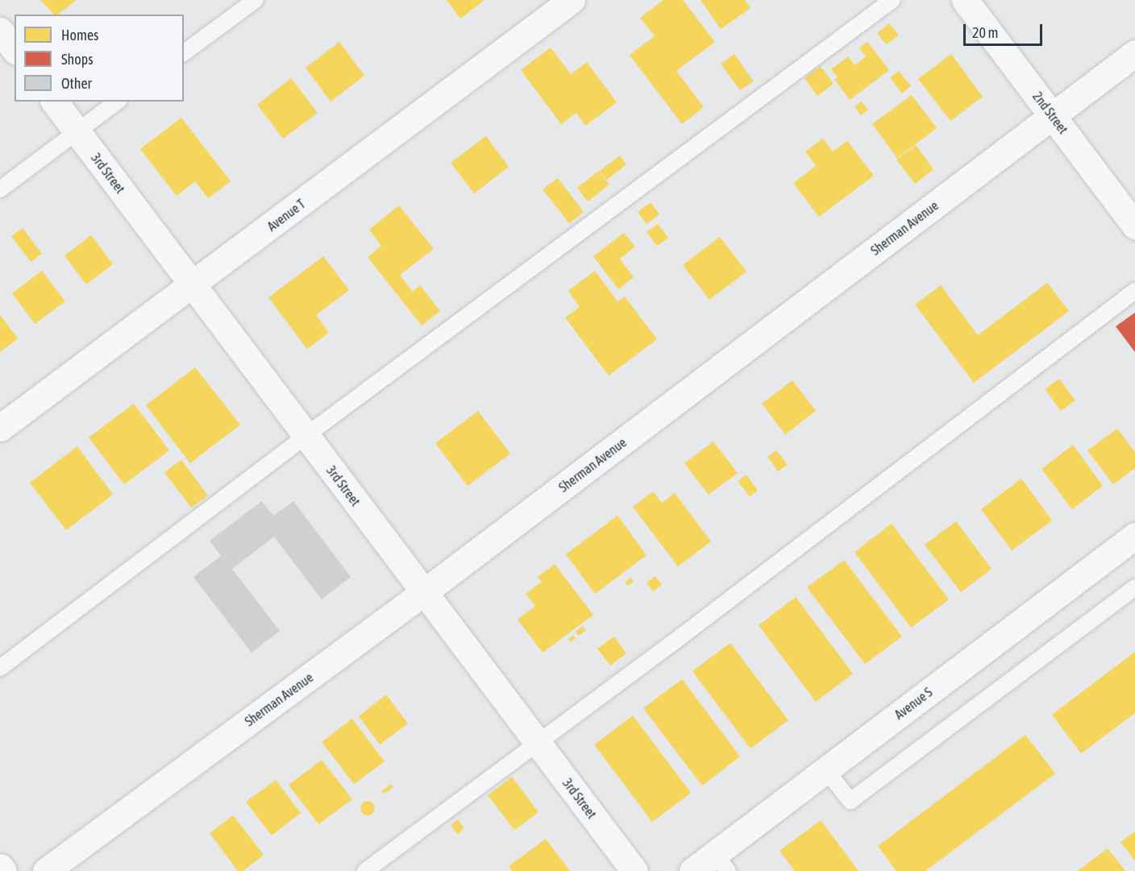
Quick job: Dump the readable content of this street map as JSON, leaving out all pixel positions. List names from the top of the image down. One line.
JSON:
{"streets":{"street":["2nd Street","3rd Street","Avenue T","Sherman Avenue","Avenue S"]},"crossings":[["2nd Street","Sherman Avenue"],["3rd Street","Avenue T"],["3rd Street","Sherman Avenue"]],"legend":["Homes","Shops","Other"],"scale_bar":"20 m"}
